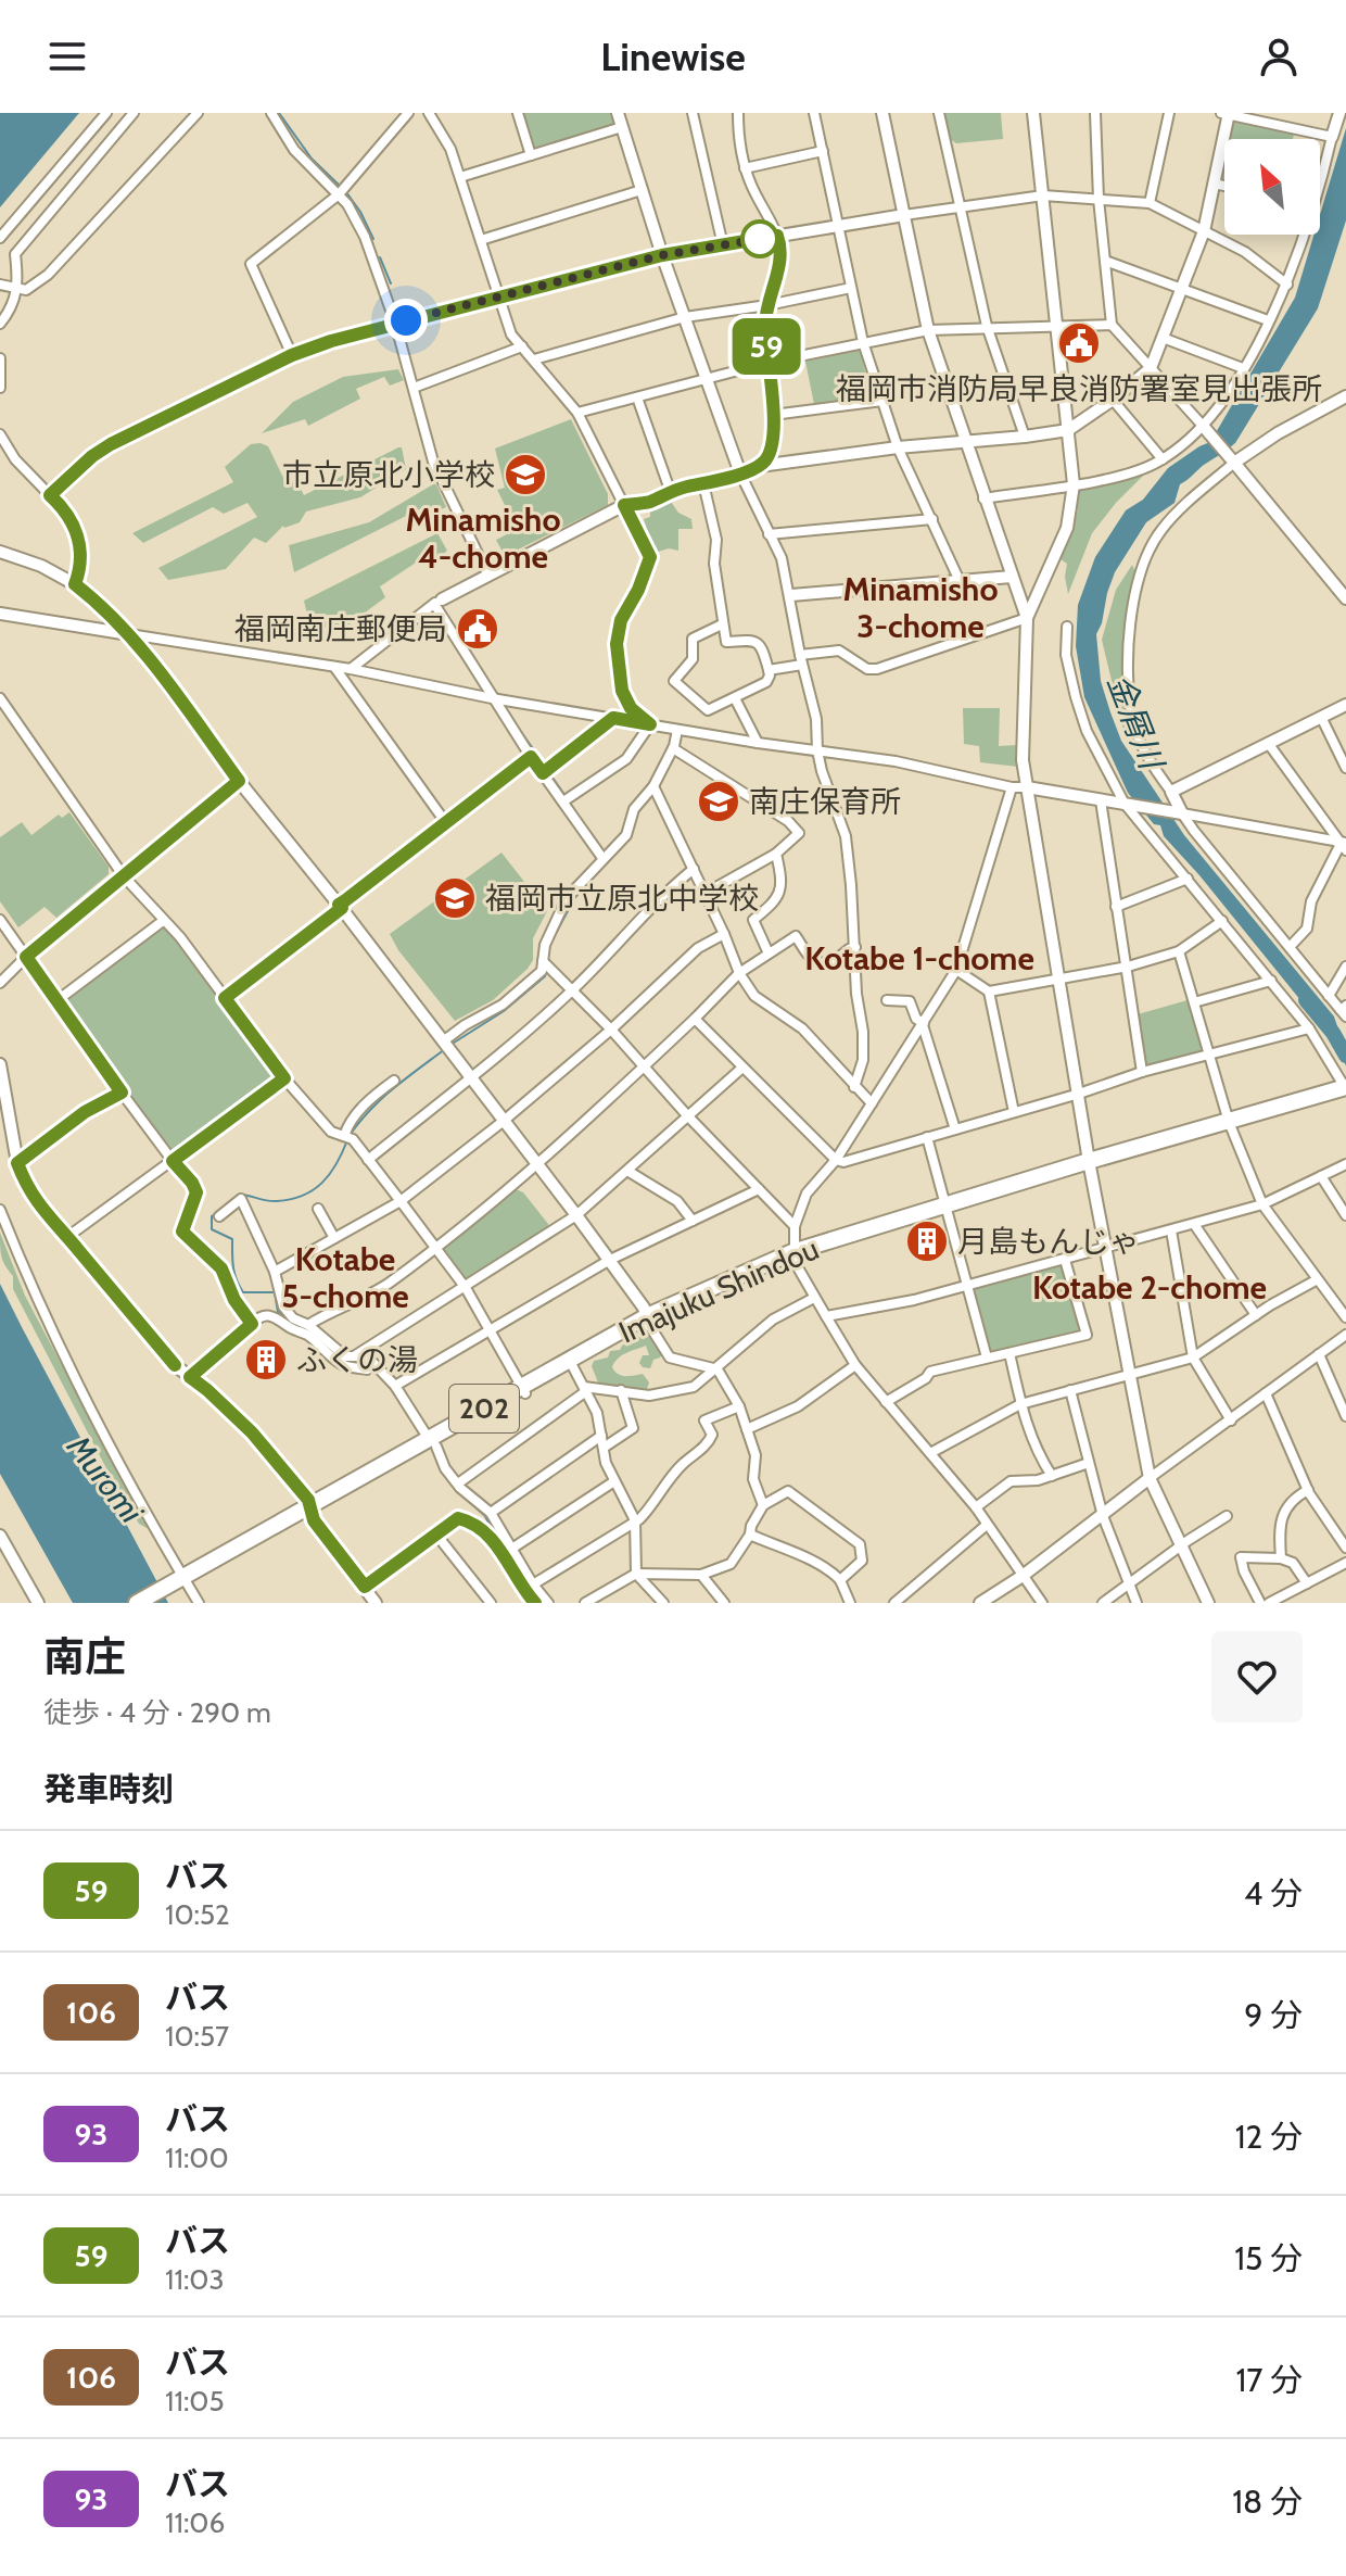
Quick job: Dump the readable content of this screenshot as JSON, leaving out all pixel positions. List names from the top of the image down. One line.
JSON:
{"streets":{"highway":["Imajuku Shindou","202"]},"districts":["Minamisho 4-chome","Minamisho 3-chome","Kotabe 1-chome","Kotabe 5-chome","Kotabe 2-chome"],"water":["金屑川","Muromi"],"places":{"public building":["福岡市消防局早良消防署室見出張所","福岡南庄郵便局"],"school or university":["市立原北小学校","南庄保育所","福岡市立原北中学校"],"building":["月島もんじゃ","ふくの湯"]},"lines":["bus line 59"],"north":"top left","page":{"header":"Linewise","on_map":"59","heading":[["南庄","徒歩 · 4 分 · 290 m"],"発車時刻"],"list":[{"mark":"59","name":"バス","note":"10:52","value":"4 分"},{"mark":"106","name":"バス","note":"10:57","value":"9 分"},{"mark":"93","name":"バス","note":"11:00","value":"12 分"},{"mark":"59","name":"バス","note":"11:03","value":"15 分"},{"mark":"106","name":"バス","note":"11:05","value":"17 分"},{"mark":"93","name":"バス","note":"11:06","value":"18 分"}]}}
